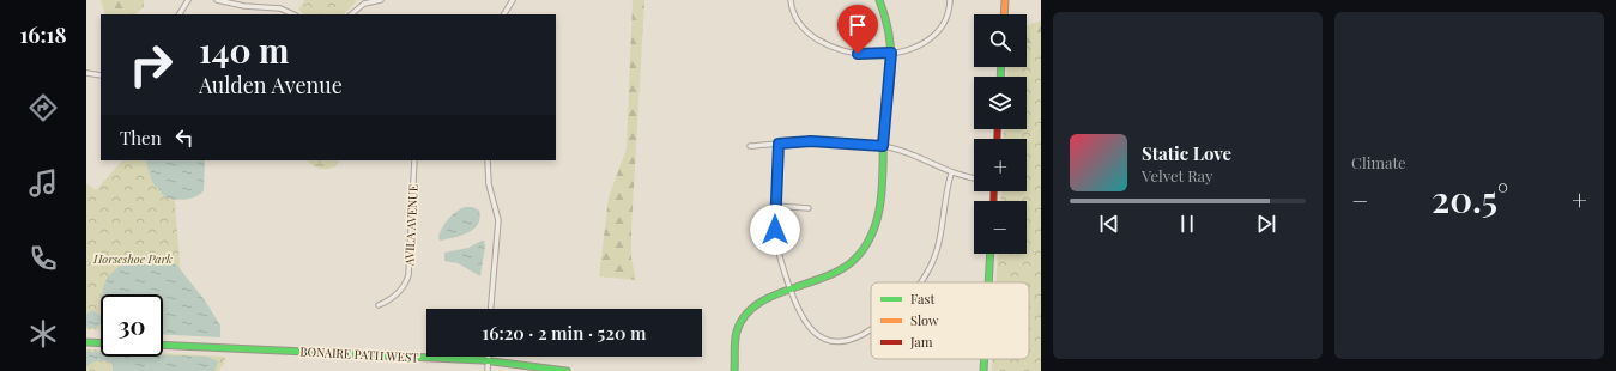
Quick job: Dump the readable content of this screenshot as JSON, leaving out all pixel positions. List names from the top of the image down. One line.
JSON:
{"streets":{"street":["AVILA AVENUE","BONAIRE PATH WEST"]},"parks":["Horseshoe Park"],"legend":["Fast","Slow","Jam"],"page":{"tabs":"16:18","tile":"Climate","map_buttons":["+","−"],"turn":["140 m","Aulden Avenue"],"then":"Then","song":["Static Love","Velvet Ray"],"heat":["−","20.5°","+"],"limit":"30","trip":"16:20 · 2 min · 520 m"}}
